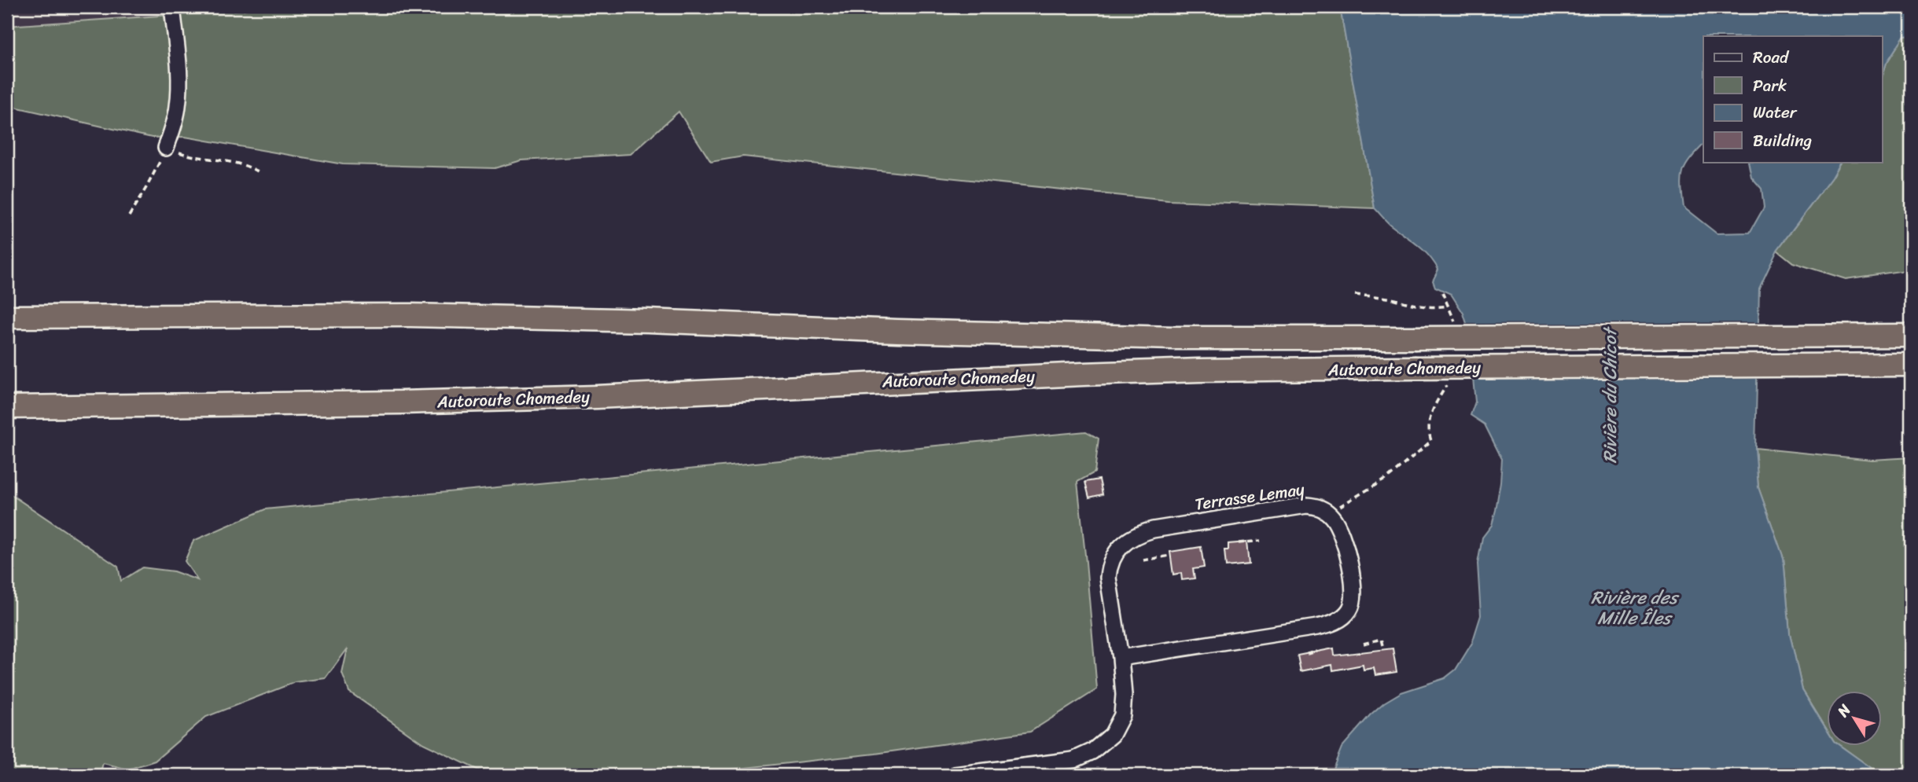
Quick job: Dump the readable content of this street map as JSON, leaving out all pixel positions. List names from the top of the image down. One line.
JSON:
{"streets":{"highway":["Autoroute Chomedey"],"street":["Terrasse Lemay"]},"water":["Rivière du Chicot","Rivière des Mille Îles"],"legend":["Road","Park","Water","Building"],"north":"top left"}
